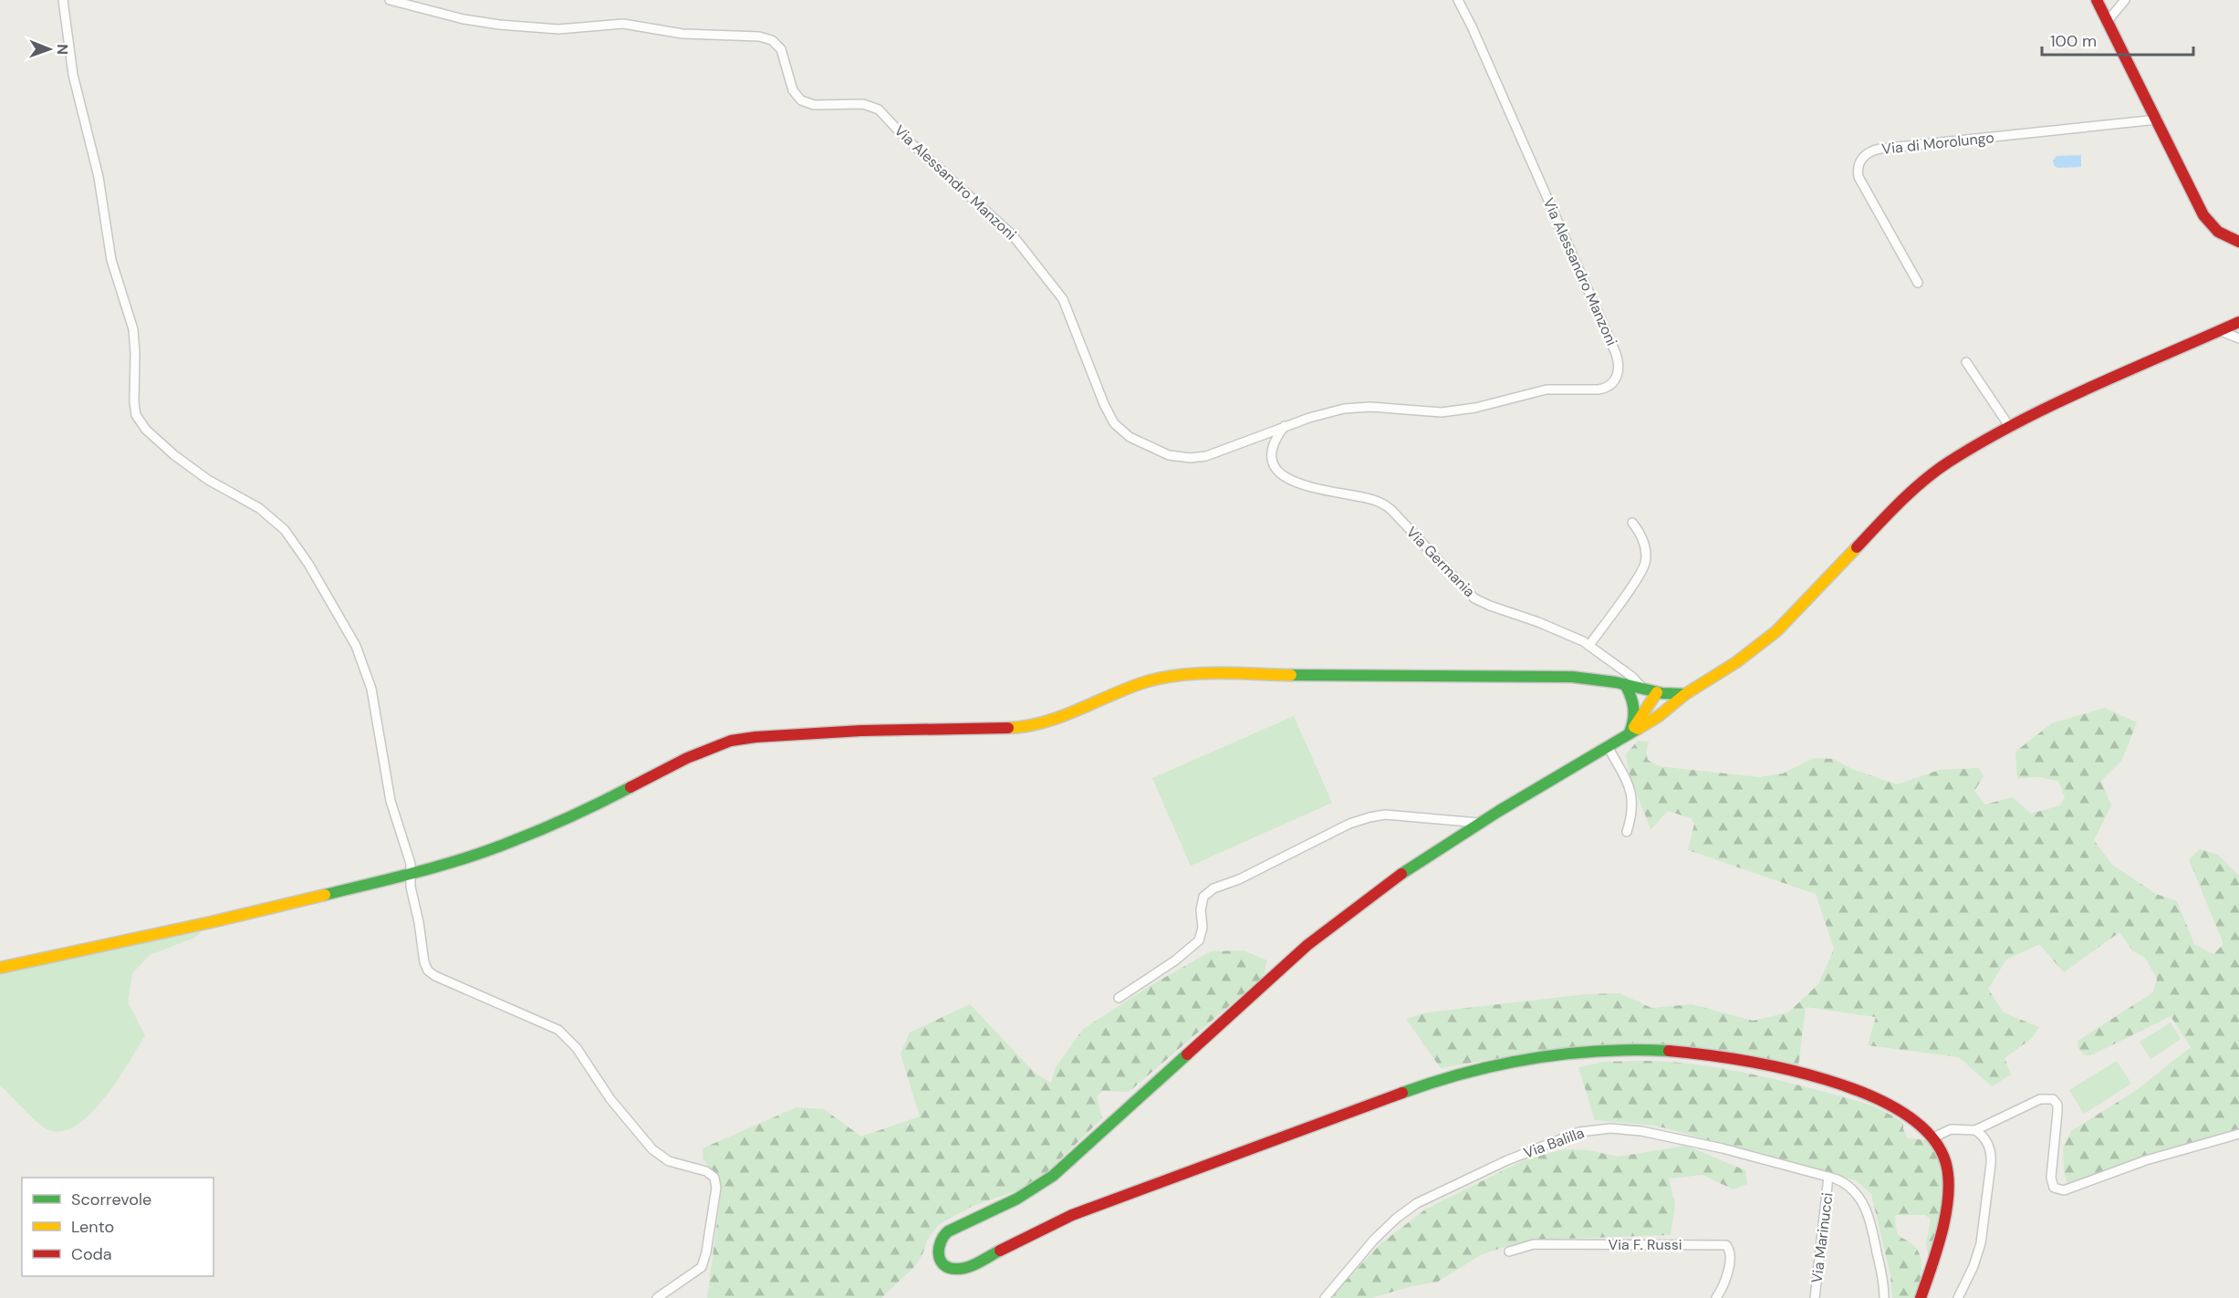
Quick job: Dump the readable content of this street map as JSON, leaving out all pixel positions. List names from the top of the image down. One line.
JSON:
{"streets":{"street":["Via di Morolungo","Via Alessandro Manzoni","Via Germania","Via Balilla","Via Marinucci","Via F. Russi"]},"crossings":[["Via Alessandro Manzoni","Via Germania"],["Via Balilla","Via Marinucci"]],"legend":["Scorrevole","Lento","Coda"],"scale_bar":"100 m","north":"right"}
